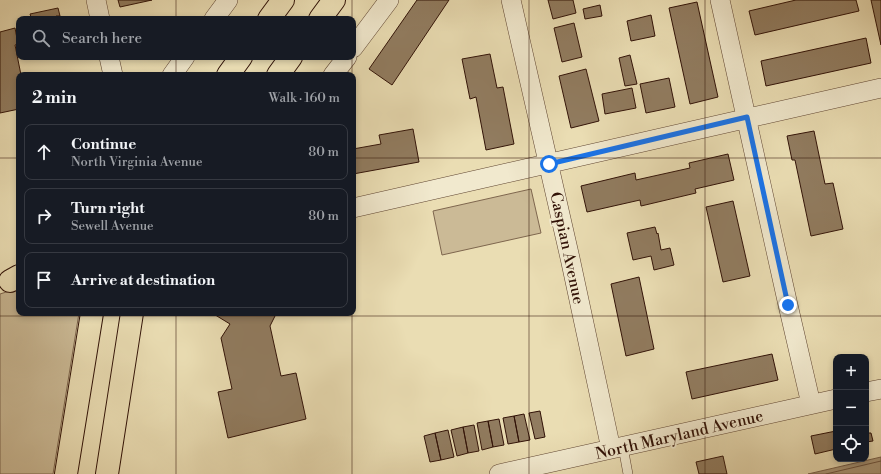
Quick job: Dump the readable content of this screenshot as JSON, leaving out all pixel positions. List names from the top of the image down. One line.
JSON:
{"streets":{"street":["Caspian Avenue","North Maryland Avenue"]},"crossings":[["Caspian Avenue","North Maryland Avenue"]],"page":{"search":"Search here","heading":["2 min","Walk · 160 m"],"list":[["Continue","North Virginia Avenue","80 m"],["Turn right","Sewell Avenue","80 m"],"Arrive at destination"],"map_buttons":["+","−"]}}
